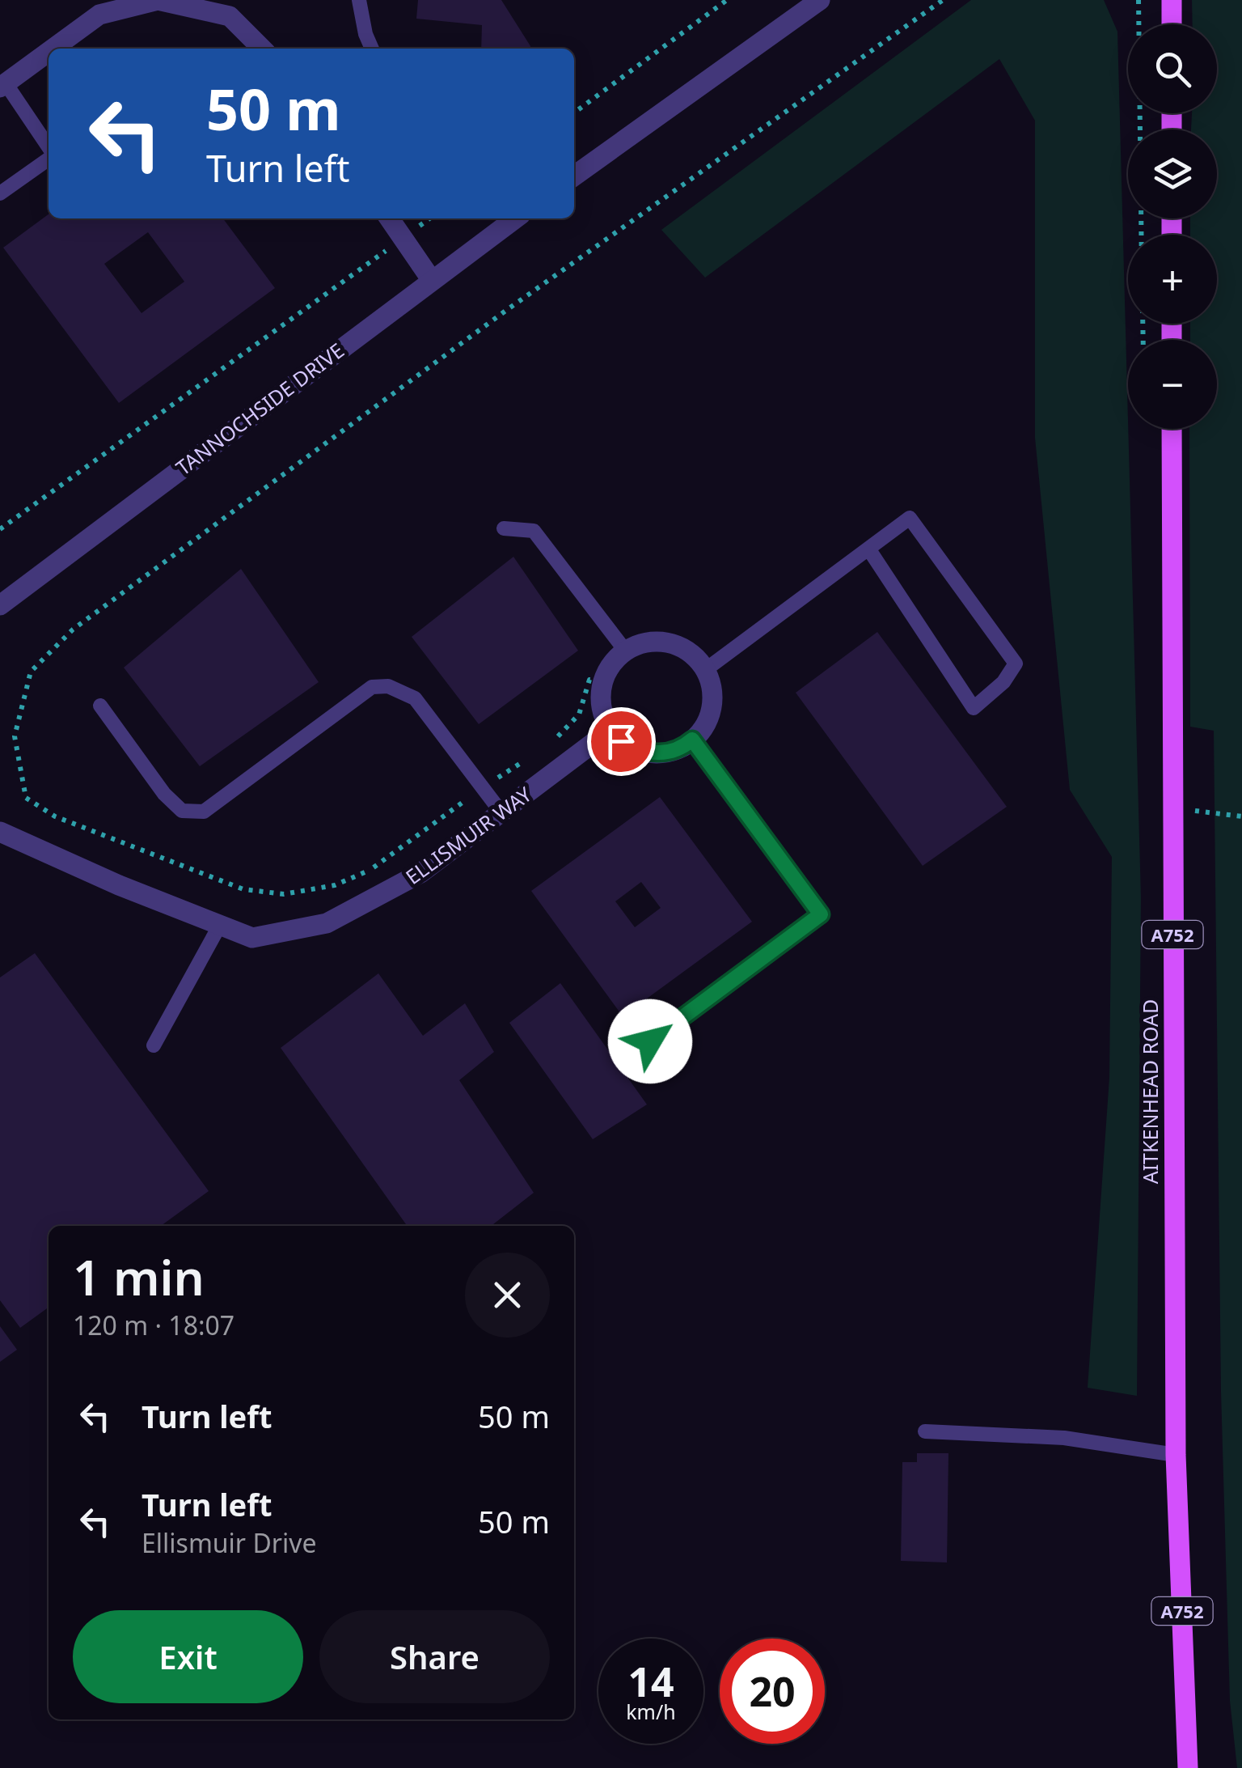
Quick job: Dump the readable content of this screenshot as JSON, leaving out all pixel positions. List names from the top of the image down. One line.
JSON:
{"streets":{"main road":["A752","AITKENHEAD ROAD"],"street":["TANNOCHSIDE DRIVE","ELLISMUIR WAY"]},"page":{"map_buttons":["+","−"],"turn":["50 m","Turn left"],"heading":["1 min","120 m · 18:07"],"list":[{"name":"Turn left","value":"50 m"},{"name":"Turn left","note":"Ellismuir Drive","value":"50 m"}],"buttons":["Exit","Share"],"speed":"14 km/h","limit":"20"}}
